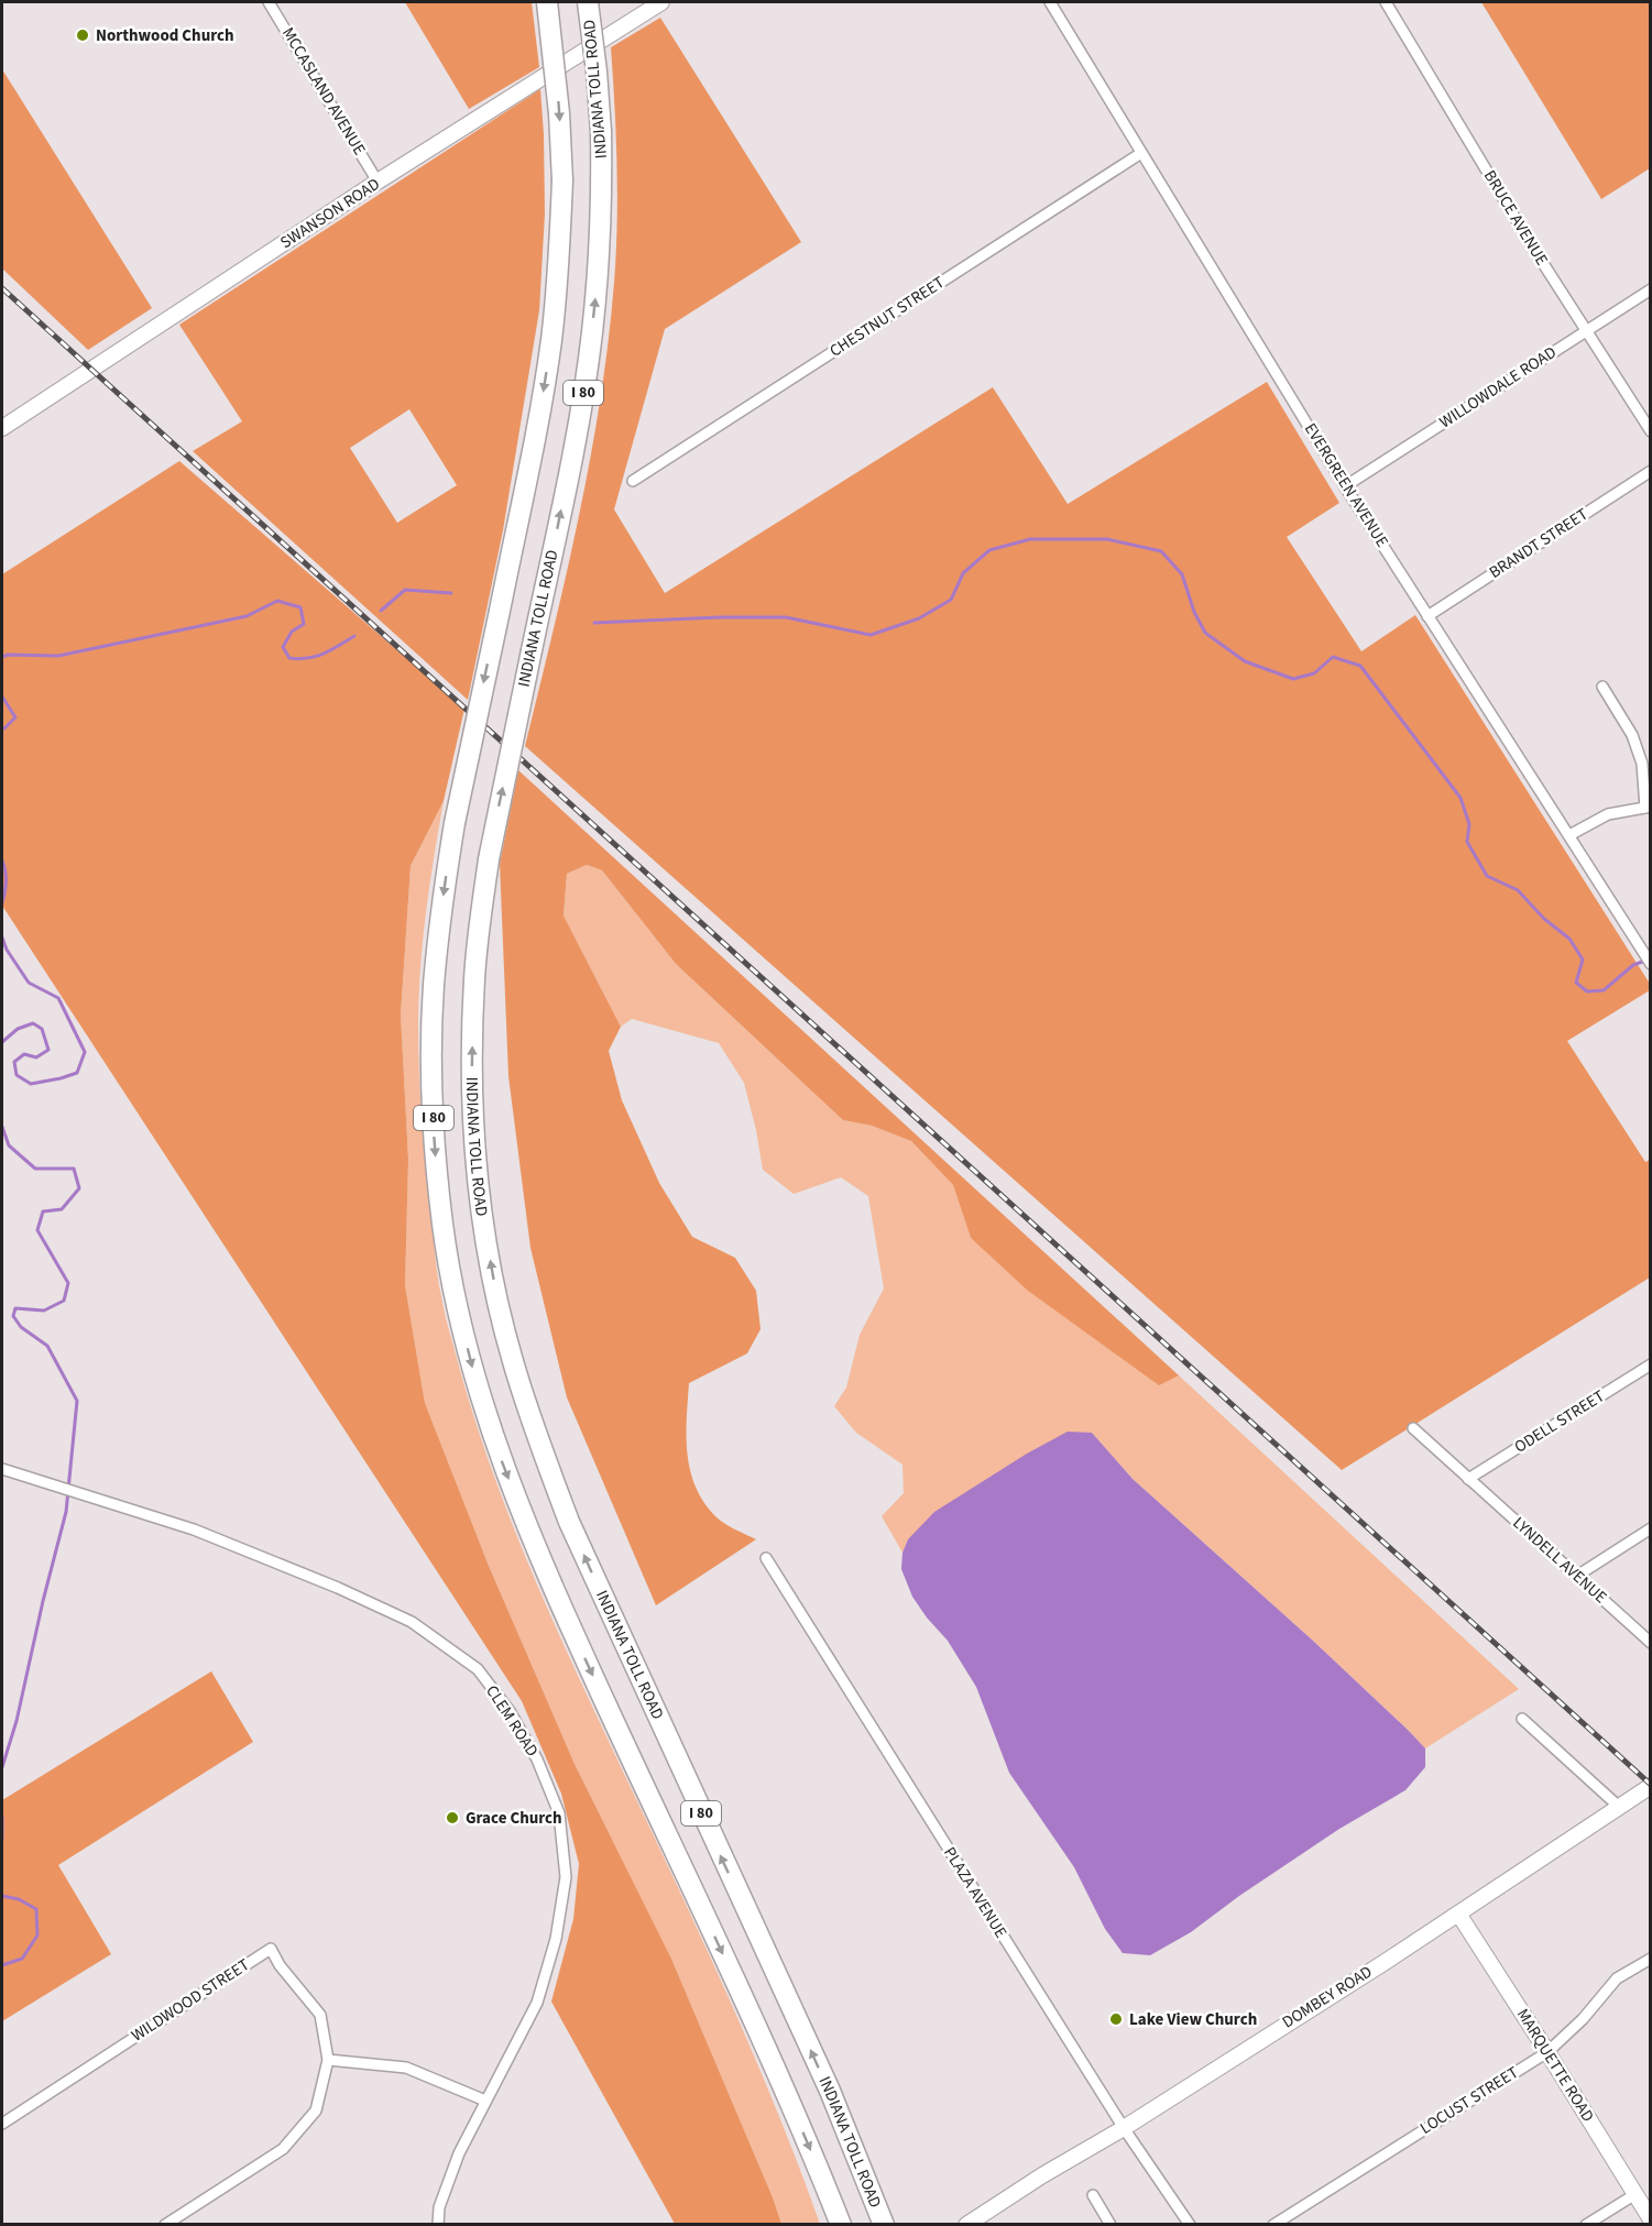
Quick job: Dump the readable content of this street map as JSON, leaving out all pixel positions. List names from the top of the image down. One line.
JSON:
{"streets":{"highway":["INDIANA TOLL ROAD","I 80"],"street":["MCCASLAND AVENUE","SWANSON ROAD","BRUCE AVENUE","CHESTNUT STREET","WILLOWDALE ROAD","EVERGREEN AVENUE","BRANDT STREET","ODELL STREET","LYNDELL AVENUE","CLEM ROAD","PLAZA AVENUE","DOMBEY ROAD","WILDWOOD STREET","MARQUETTE ROAD","LOCUST STREET"]},"crossings":[["MCCASLAND AVENUE","SWANSON ROAD"],["BRUCE AVENUE","WILLOWDALE ROAD"],["CHESTNUT STREET","EVERGREEN AVENUE"],["WILLOWDALE ROAD","EVERGREEN AVENUE"],["EVERGREEN AVENUE","BRANDT STREET"],["ODELL STREET","LYNDELL AVENUE"],["PLAZA AVENUE","DOMBEY ROAD"],["DOMBEY ROAD","MARQUETTE ROAD"],["MARQUETTE ROAD","LOCUST STREET"]],"places":["Northwood Church","Grace Church","Lake View Church"]}
